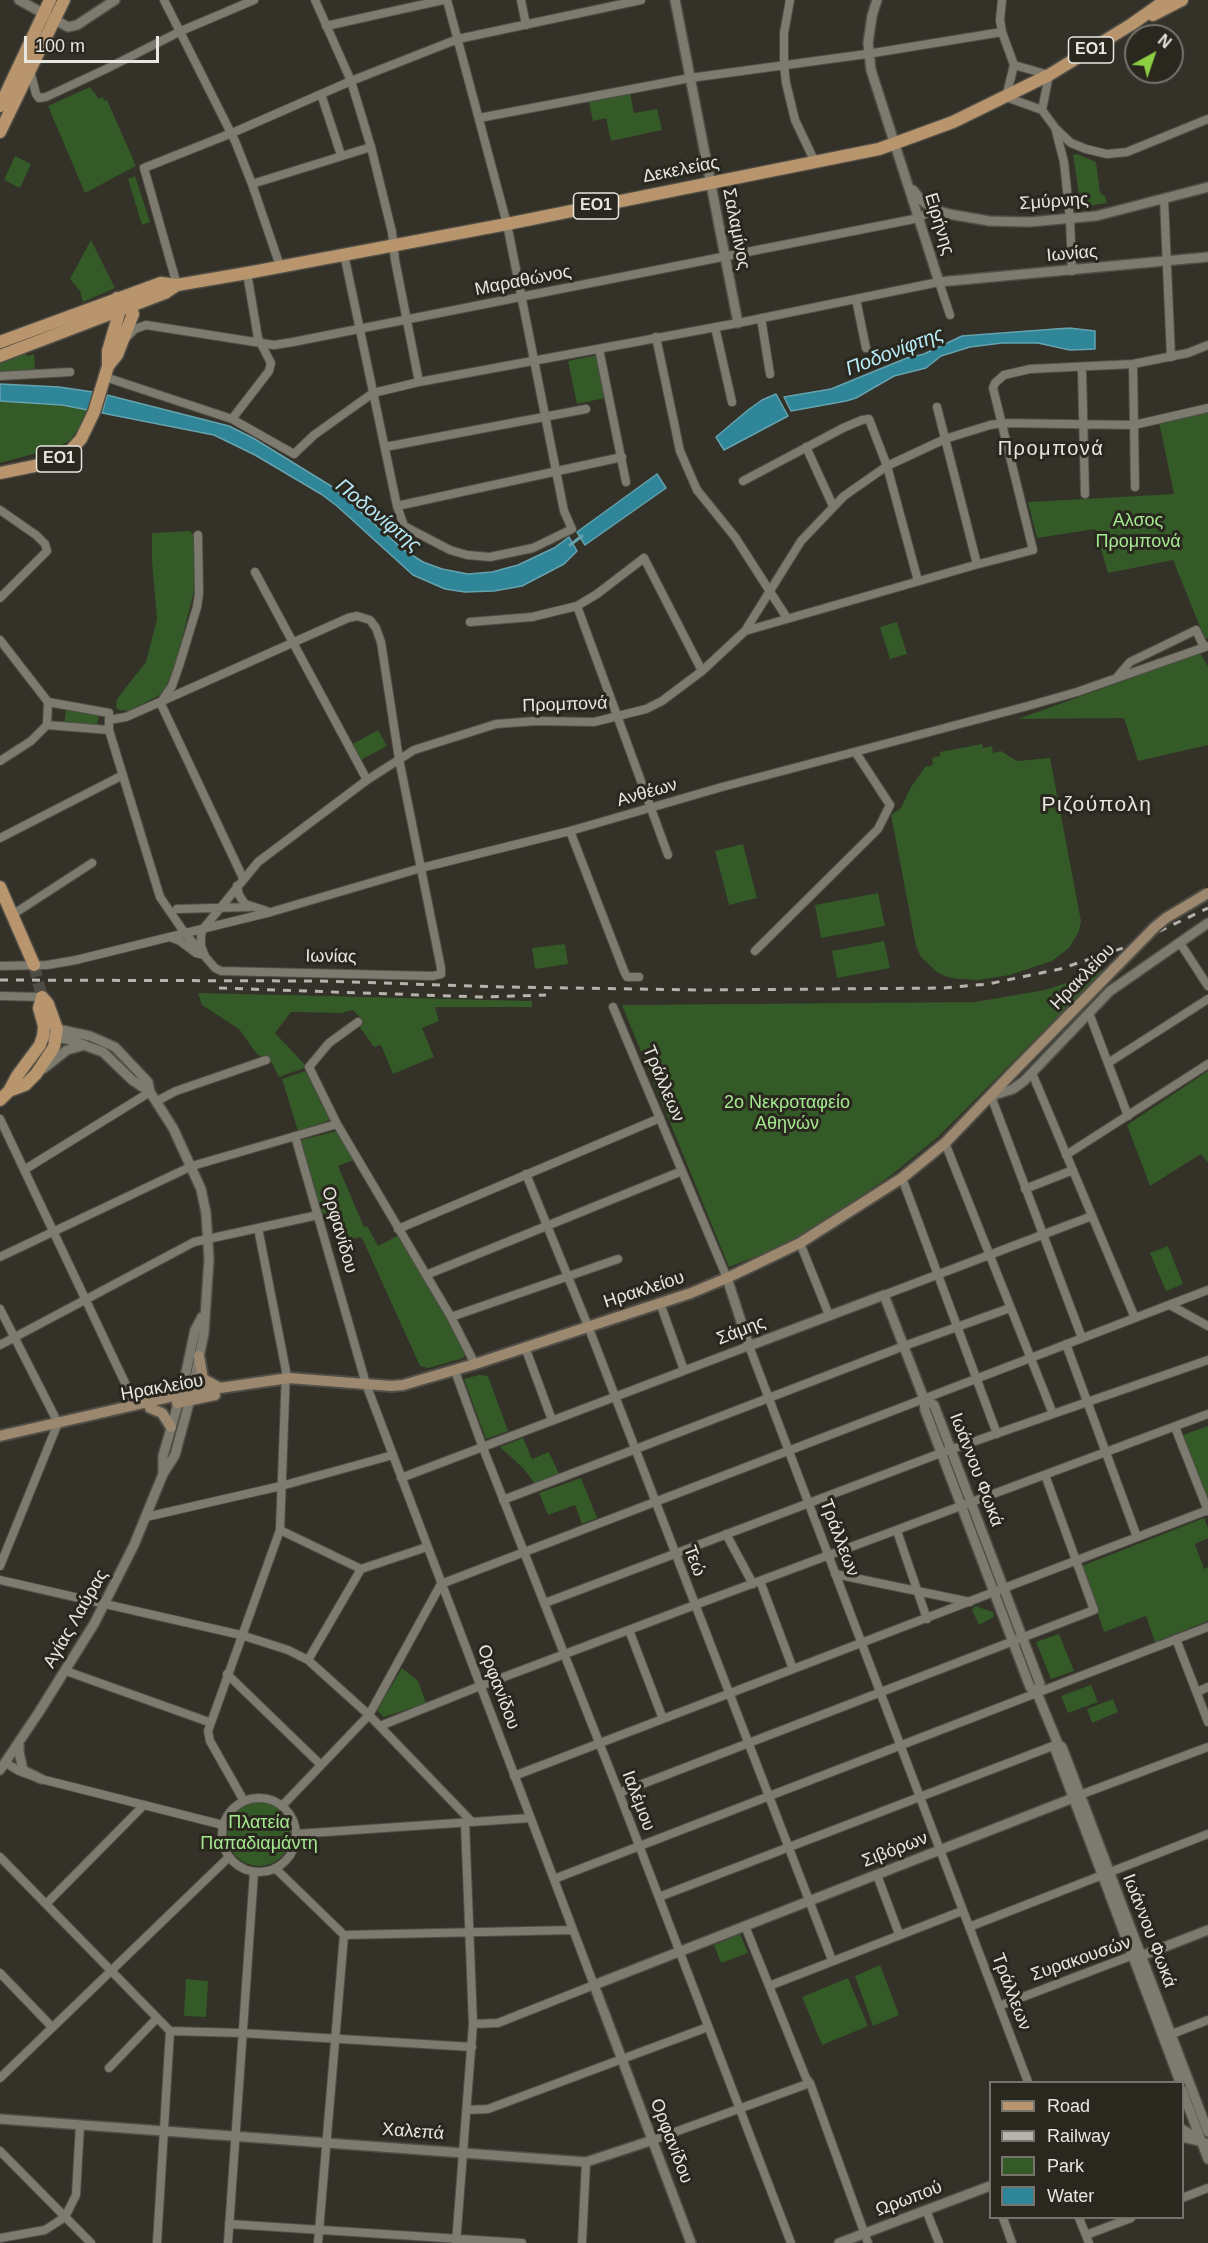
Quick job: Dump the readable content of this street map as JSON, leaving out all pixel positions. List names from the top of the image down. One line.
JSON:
{"streets":{"main road":["ΕΟ1","Δεκελείας","Ηρακλείου"],"street":["Σμύρνης","Ειρήνης","Σαλαμίνος","Ιωνίας","Μαραθώνος","Προμπονά","Ανθέων","Τράλλεων","Ορφανίδου","Σάμης","Ιωάννου Φωκά","Τεώ","Αγίας Λαύρας","Ιαλέμου","Σιβόρων","Συρακουσών","Χαλεπά","Ωρωπού"]},"crossings":[["ΕΟ1","Δεκελείας"],["ΕΟ1","Μαραθώνος"],["Δεκελείας","Ειρήνης"],["Δεκελείας","Σαλαμίνος"],["Σμύρνης","Ειρήνης"],["Σμύρνης","Μαραθώνος"],["Ειρήνης","Ιωνίας"],["Ειρήνης","Μαραθώνος"],["Σαλαμίνος","Μαραθώνος"],["Ιωνίας","Ανθέων"],["Προμπονά","Ανθέων"],["Ηρακλείου","Τράλλεων"],["Ηρακλείου","Ορφανίδου"],["Ηρακλείου","Τεώ"],["Ηρακλείου","Αγίας Λαύρας"],["Ηρακλείου","Ιαλέμου"],["Τράλλεων","Σάμης"],["Τράλλεων","Σιβόρων"],["Τράλλεων","Συρακουσών"],["Ορφανίδου","Σάμης"],["Ορφανίδου","Σιβόρων"],["Ορφανίδου","Χαλεπά"],["Σάμης","Ιωάννου Φωκά"],["Σάμης","Τεώ"],["Σάμης","Ιαλέμου"],["Ιωάννου Φωκά","Σιβόρων"],["Ιωάννου Φωκά","Συρακουσών"],["Τεώ","Σιβόρων"],["Ιαλέμου","Σιβόρων"],["Ιαλέμου","Χαλεπά"]],"districts":["Προμπονά","Ριζούπολη"],"water":["Ποδονίφτης"],"parks":["Αλσος Προμπονά","2ο Νεκροταφείο Αθηνών","Πλατεία Παπαδιαμάντη"],"legend":["Road","Railway","Park","Water"],"scale_bar":"100 m","north":"top right"}
